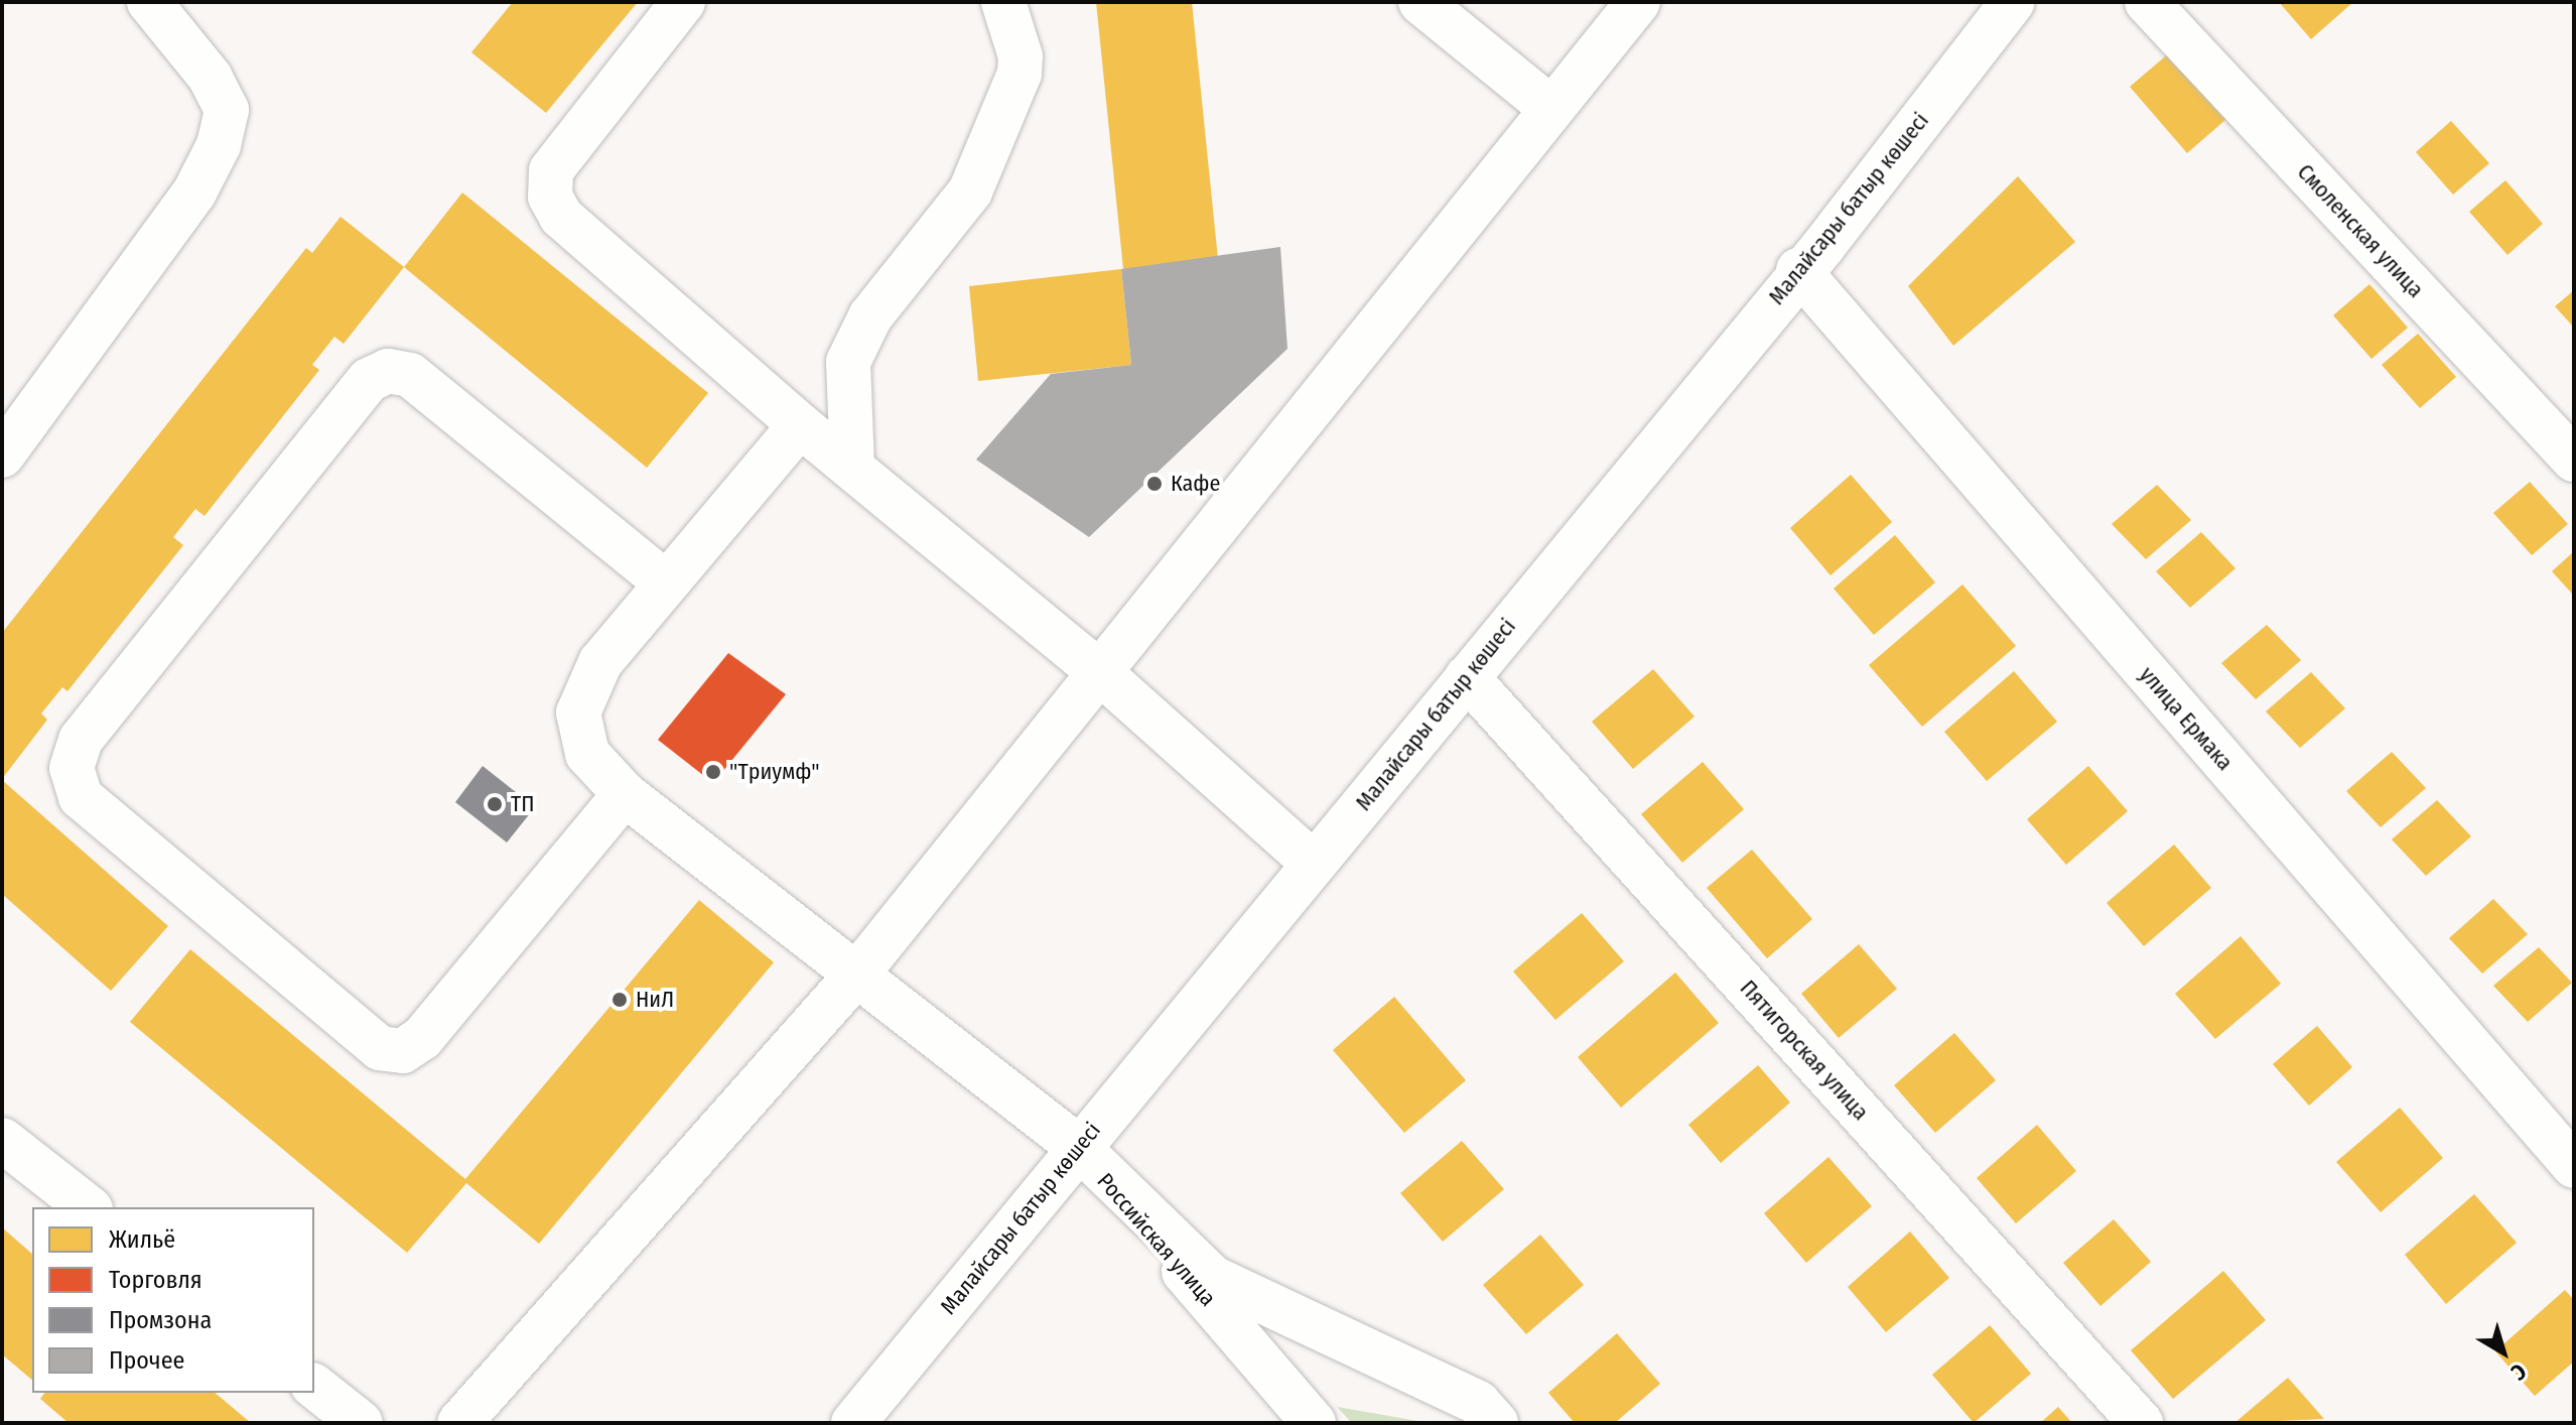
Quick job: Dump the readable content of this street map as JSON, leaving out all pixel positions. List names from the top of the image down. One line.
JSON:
{"streets":{"street":["Малайсары батыр көшесі","Смоленская улица","улица Ермака","Пятигорская улица","Российская улица"]},"crossings":[["Малайсары батыр көшесі","улица Ермака"],["Малайсары батыр көшесі","Пятигорская улица"],["Малайсары батыр көшесі","Российская улица"]],"places":["Кафе","\"Триумф\"","ТП","НиЛ"],"legend":["Жильё","Торговля","Промзона","Прочее"],"north":"bottom right"}
